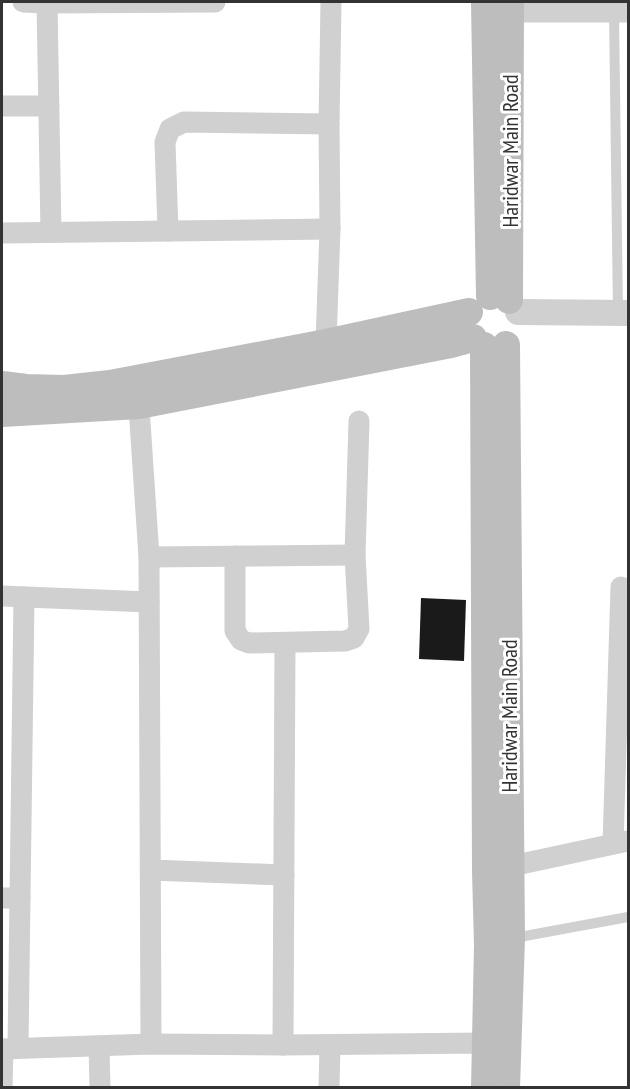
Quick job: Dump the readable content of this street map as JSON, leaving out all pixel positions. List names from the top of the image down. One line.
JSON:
{"streets":{"main road":["Haridwar Main Road"]}}
